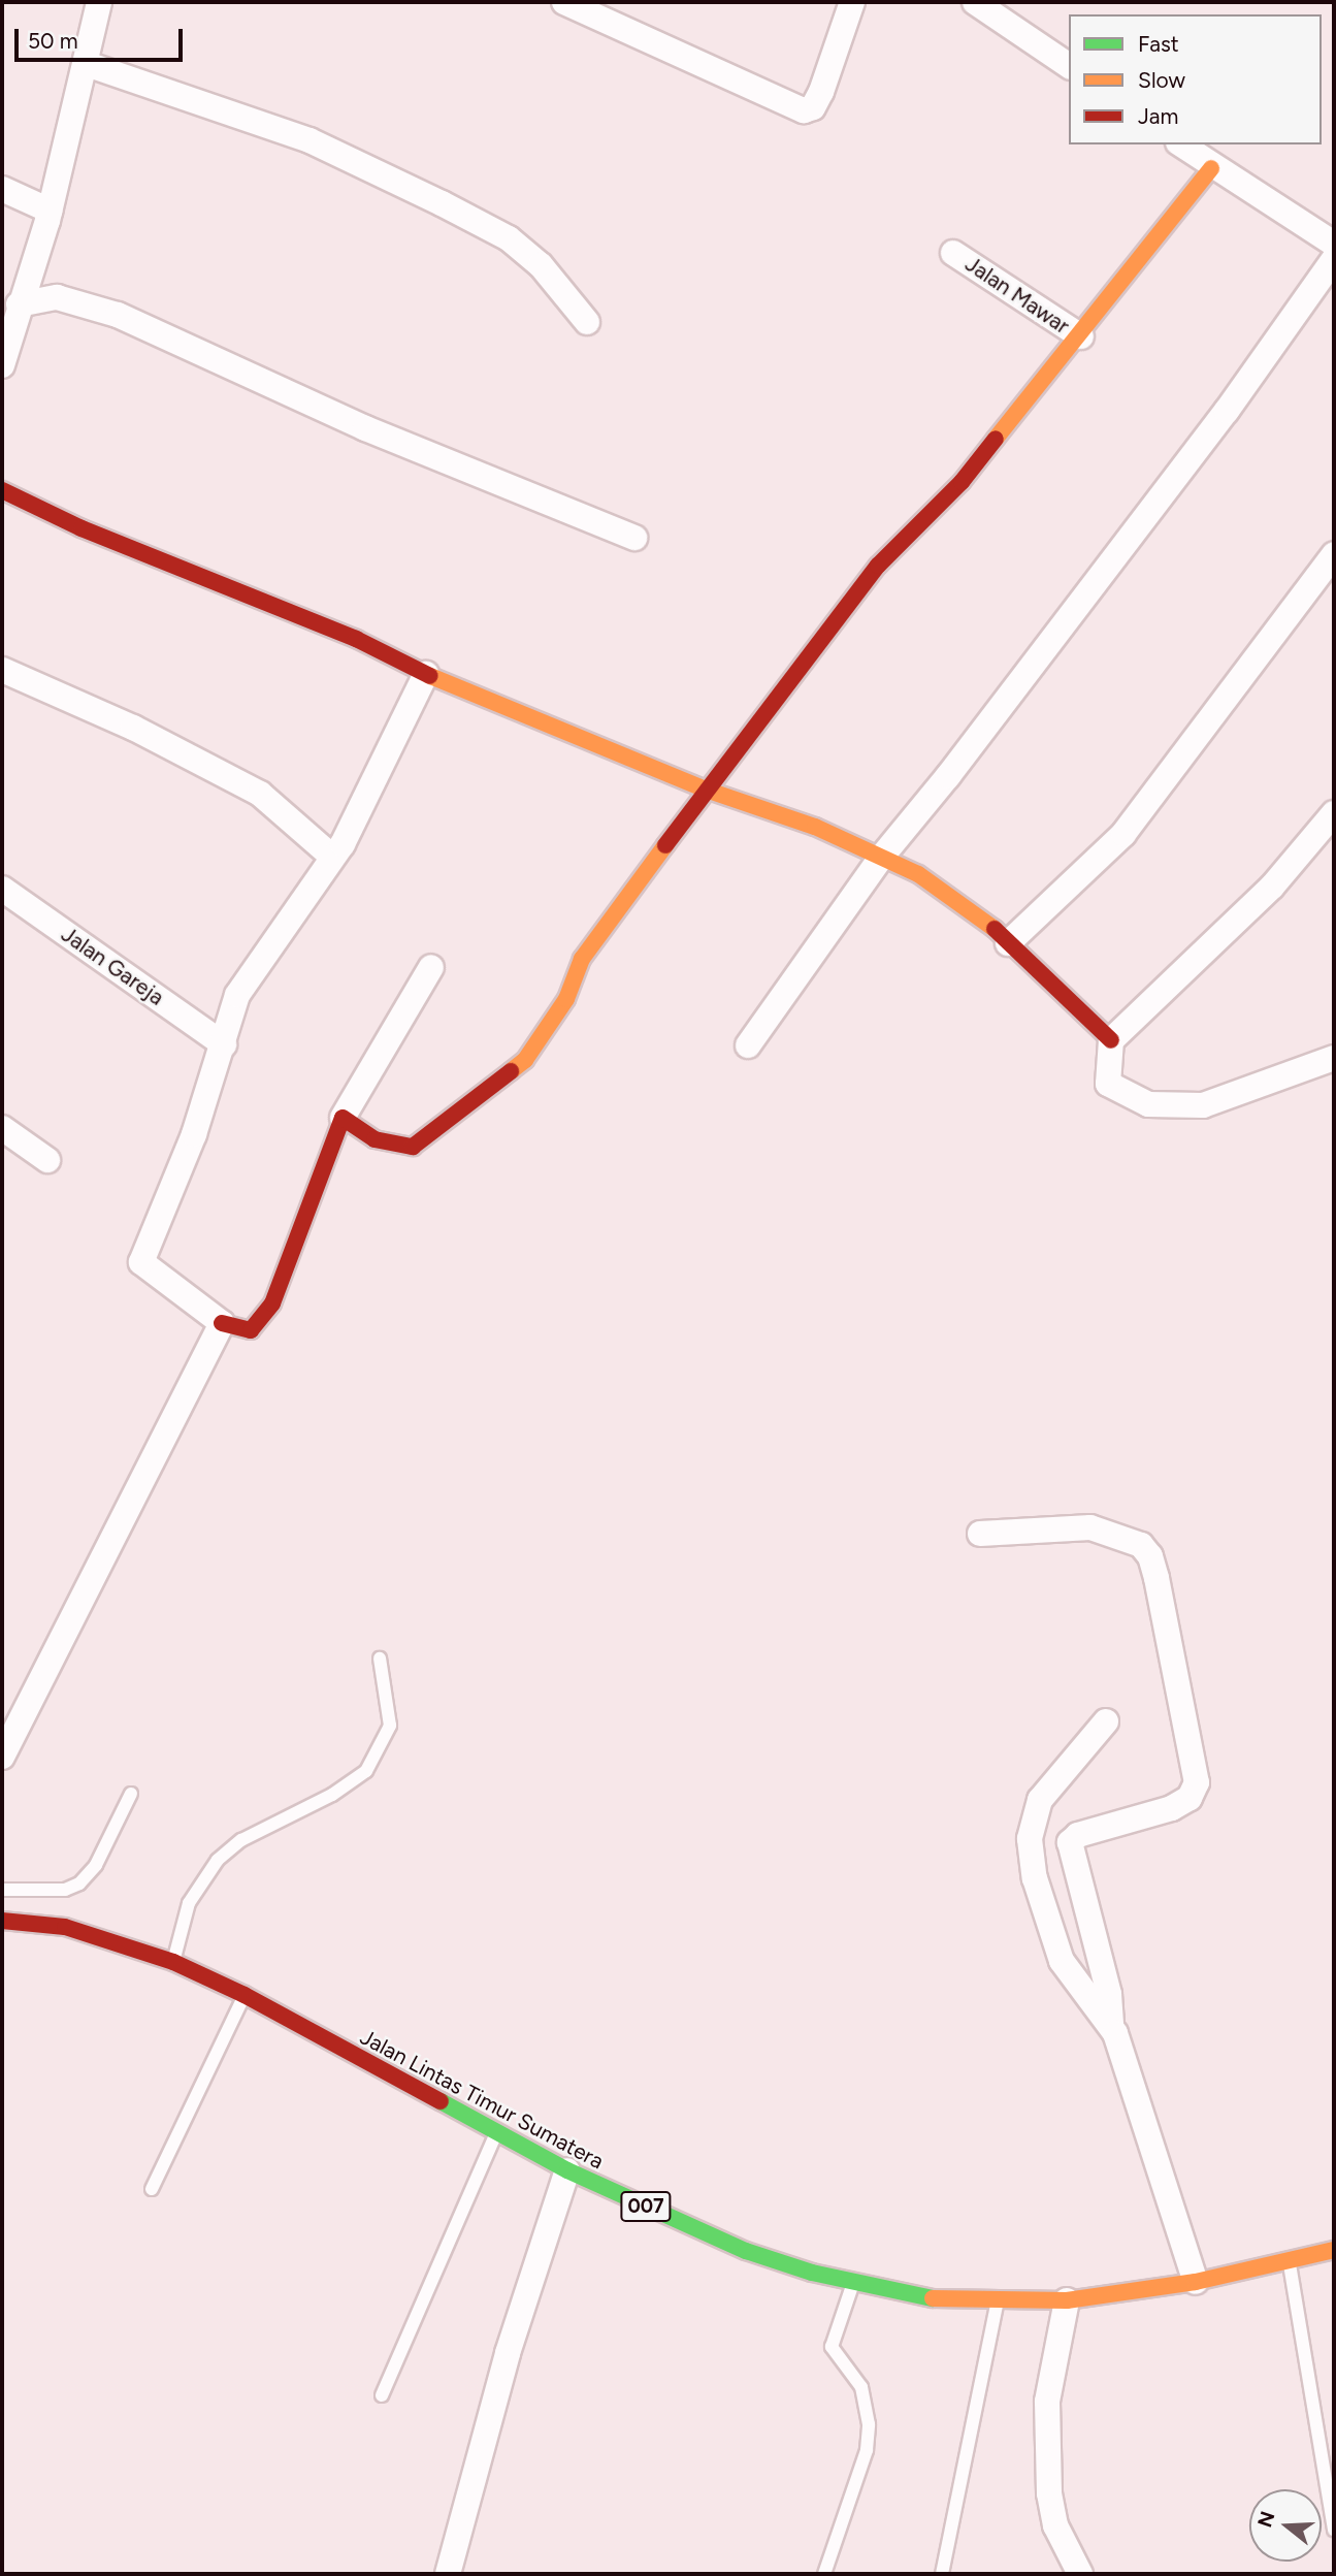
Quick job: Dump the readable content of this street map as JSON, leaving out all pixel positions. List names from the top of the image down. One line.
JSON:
{"streets":{"main road":["Jalan Lintas Timur Sumatera","007"],"street":["Jalan Mawar","Jalan Gareja"]},"legend":["Fast","Slow","Jam"],"scale_bar":"50 m","north":"left"}
